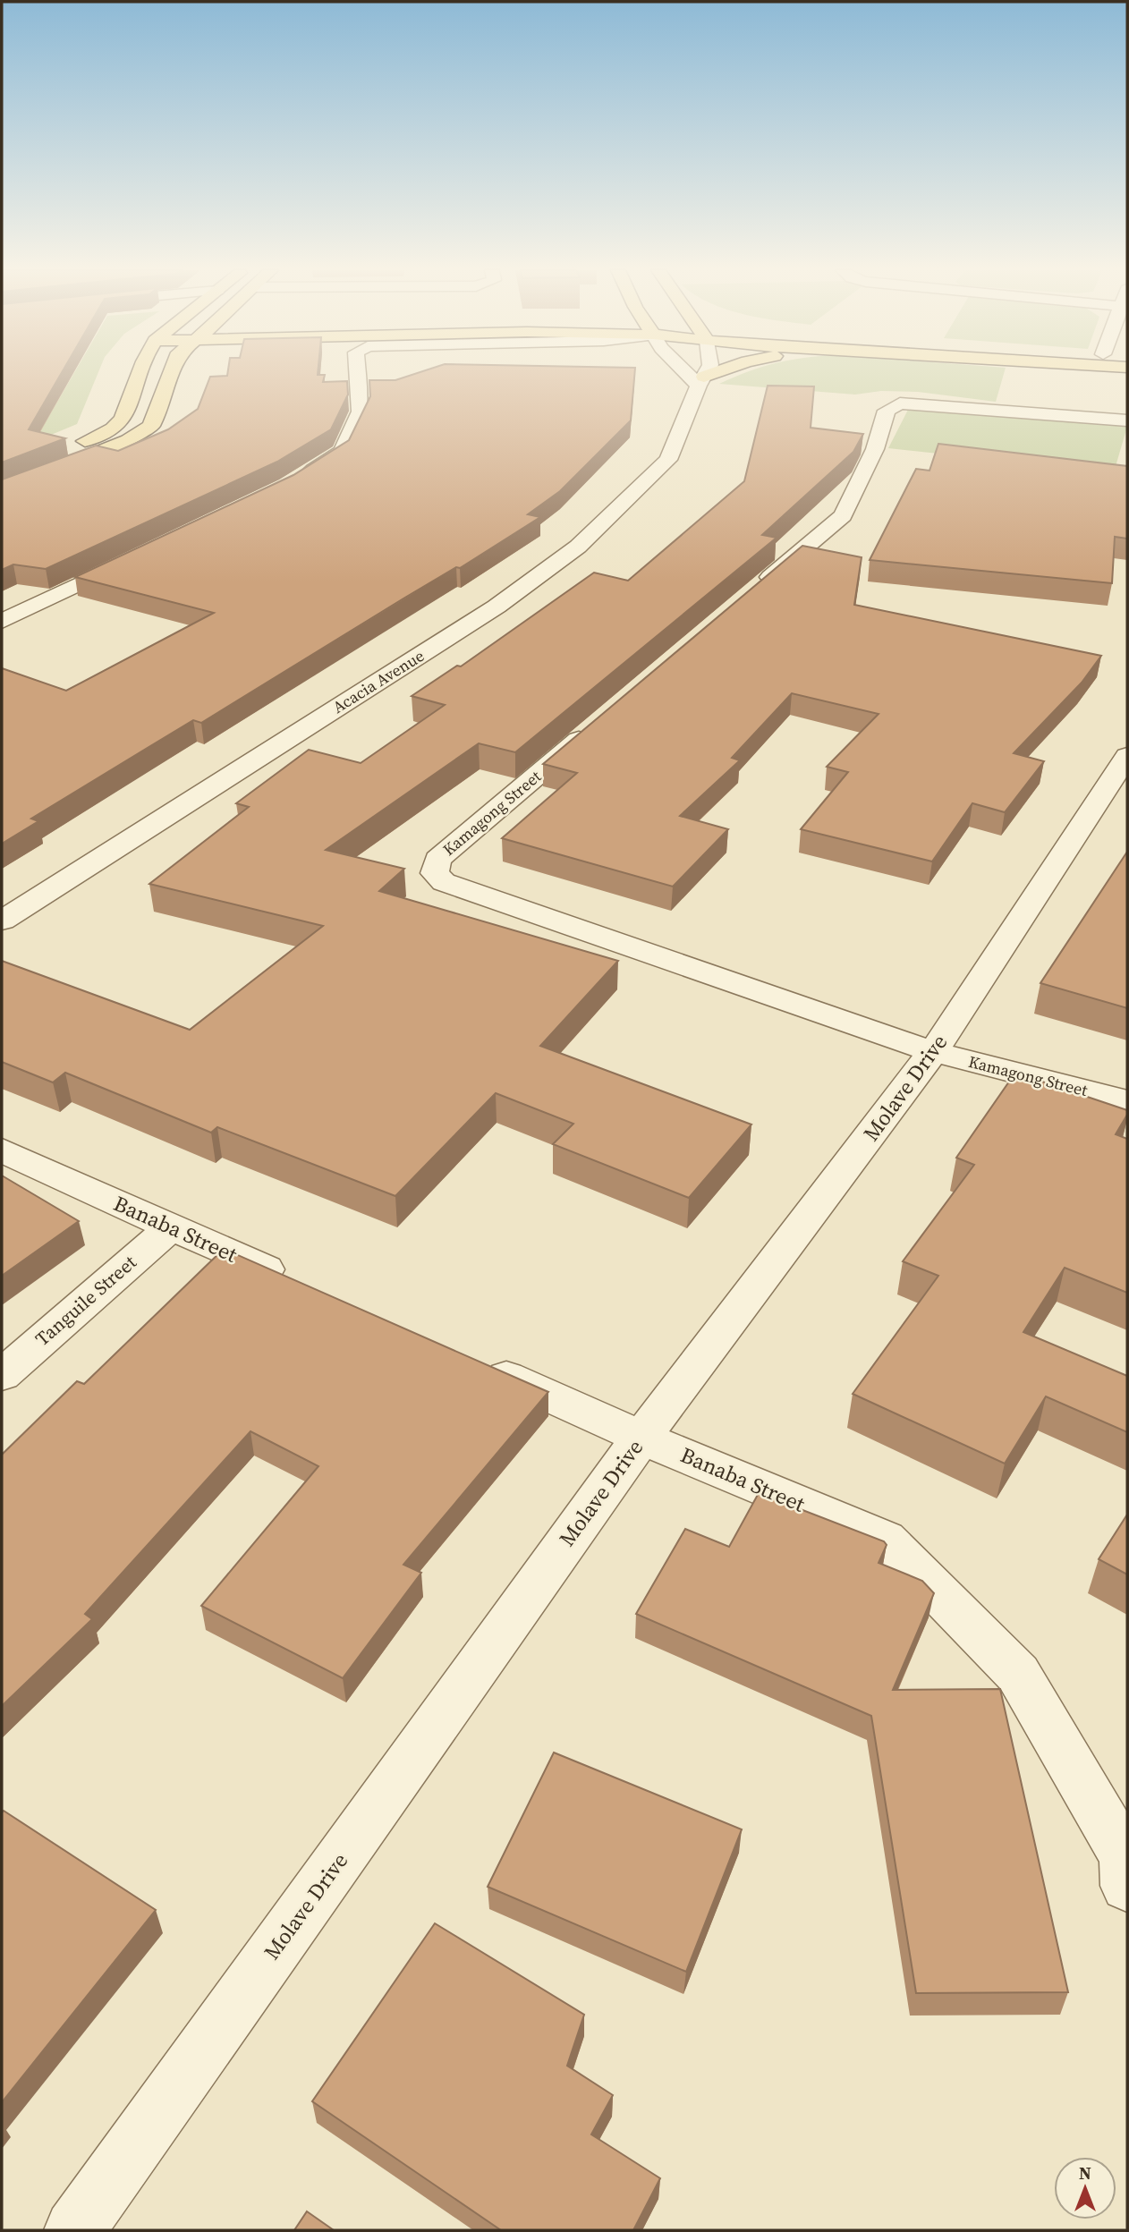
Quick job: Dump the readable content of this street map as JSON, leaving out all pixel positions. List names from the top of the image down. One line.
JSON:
{"streets":{"street":["Acacia Avenue","Kamagong Street","Molave Drive","Banaba Street","Tanguile Street"]},"crossings":[["Kamagong Street","Molave Drive"],["Molave Drive","Banaba Street"],["Banaba Street","Tanguile Street"]],"north":"top"}
